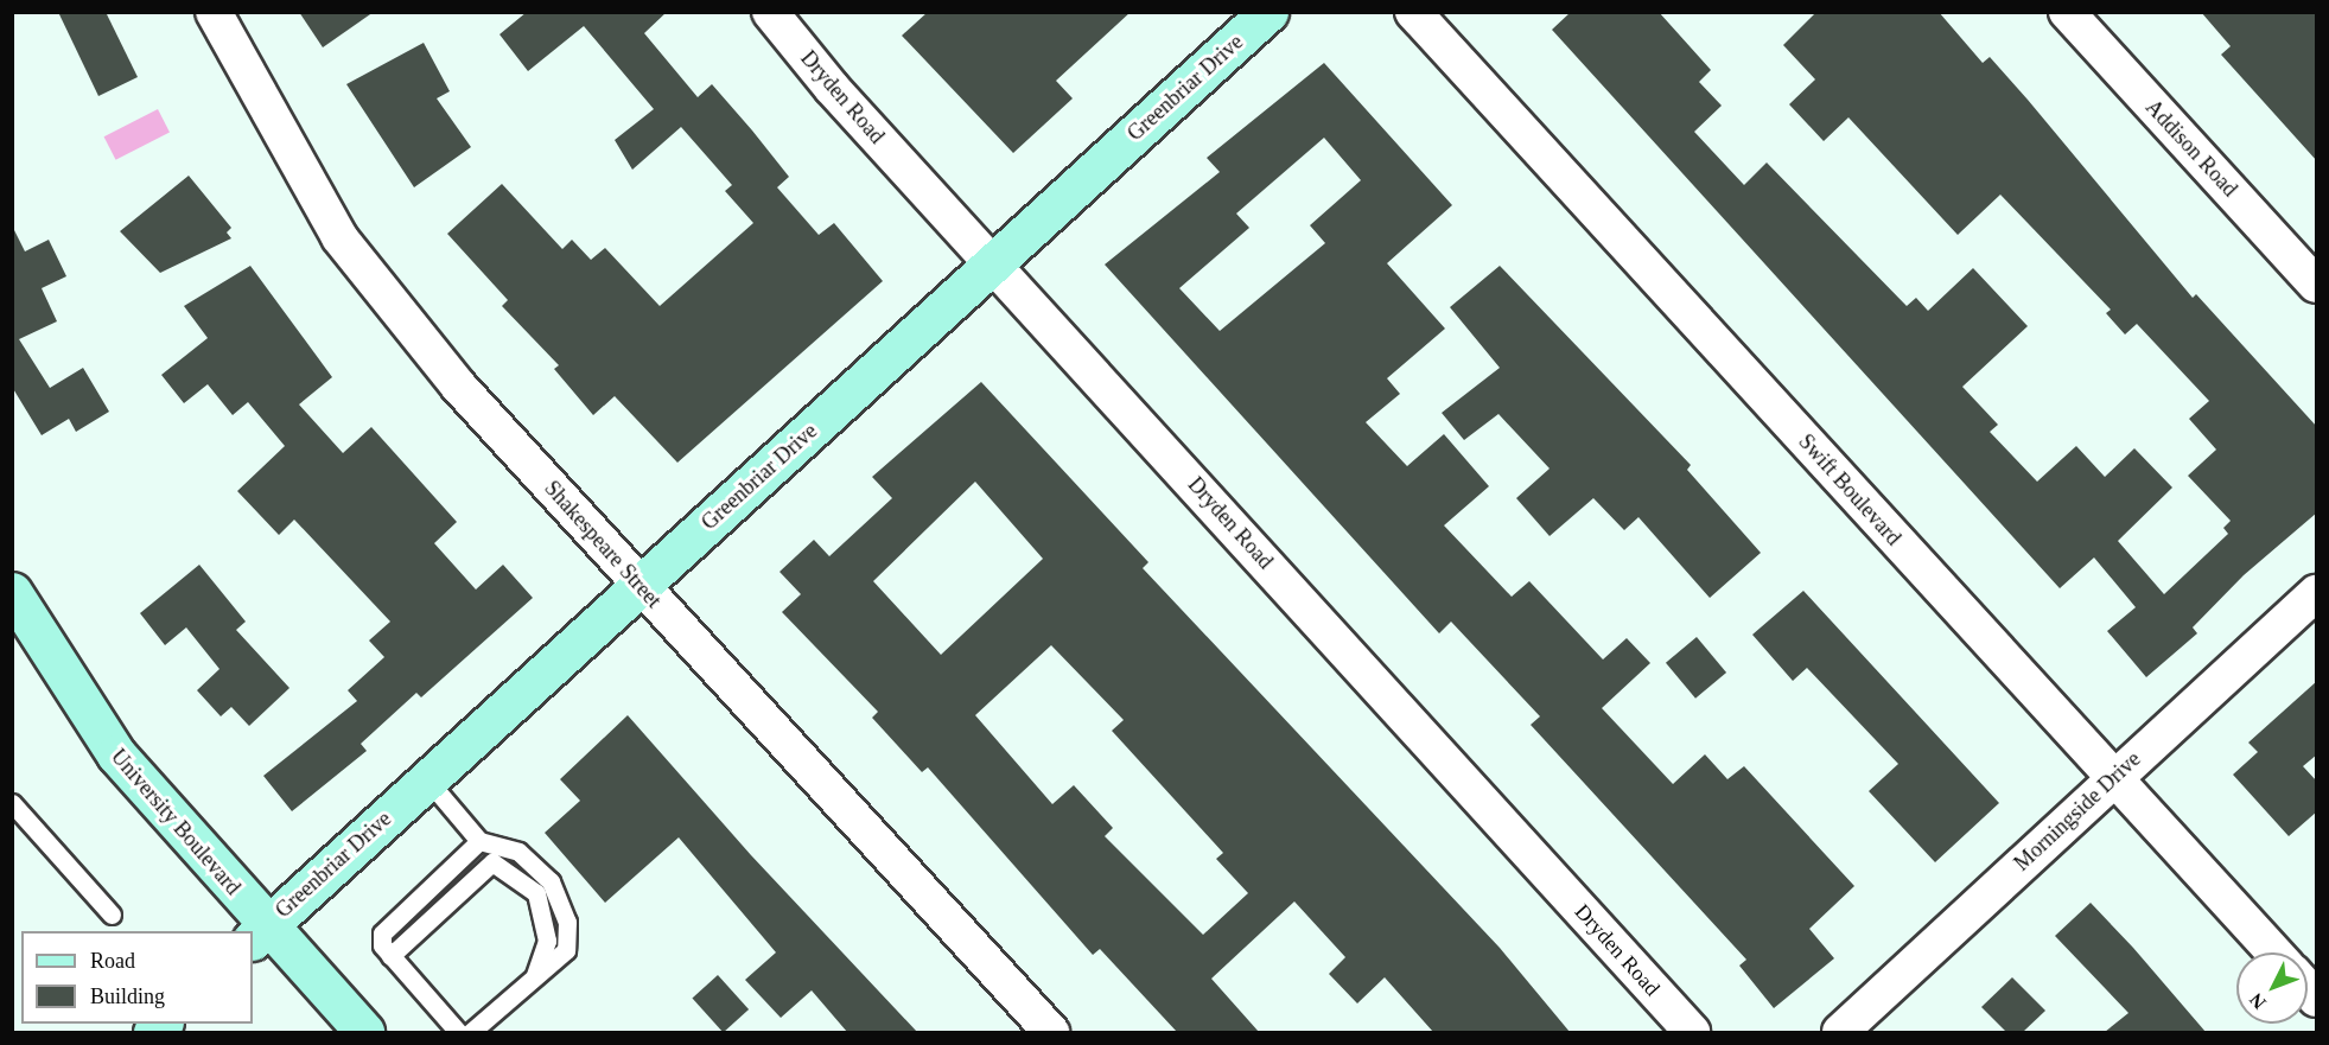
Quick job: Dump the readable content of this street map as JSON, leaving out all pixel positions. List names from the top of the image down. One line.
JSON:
{"streets":{"main road":["Greenbriar Drive","University Boulevard"],"street":["Dryden Road","Addison Road","Swift Boulevard","Shakespeare Street","Morningside Drive"]},"crossings":[["Greenbriar Drive","Dryden Road"],["Greenbriar Drive","Shakespeare Street"],["Greenbriar Drive","University Boulevard"],["Swift Boulevard","Morningside Drive"]],"legend":["Road","Building"],"north":"bottom left"}
